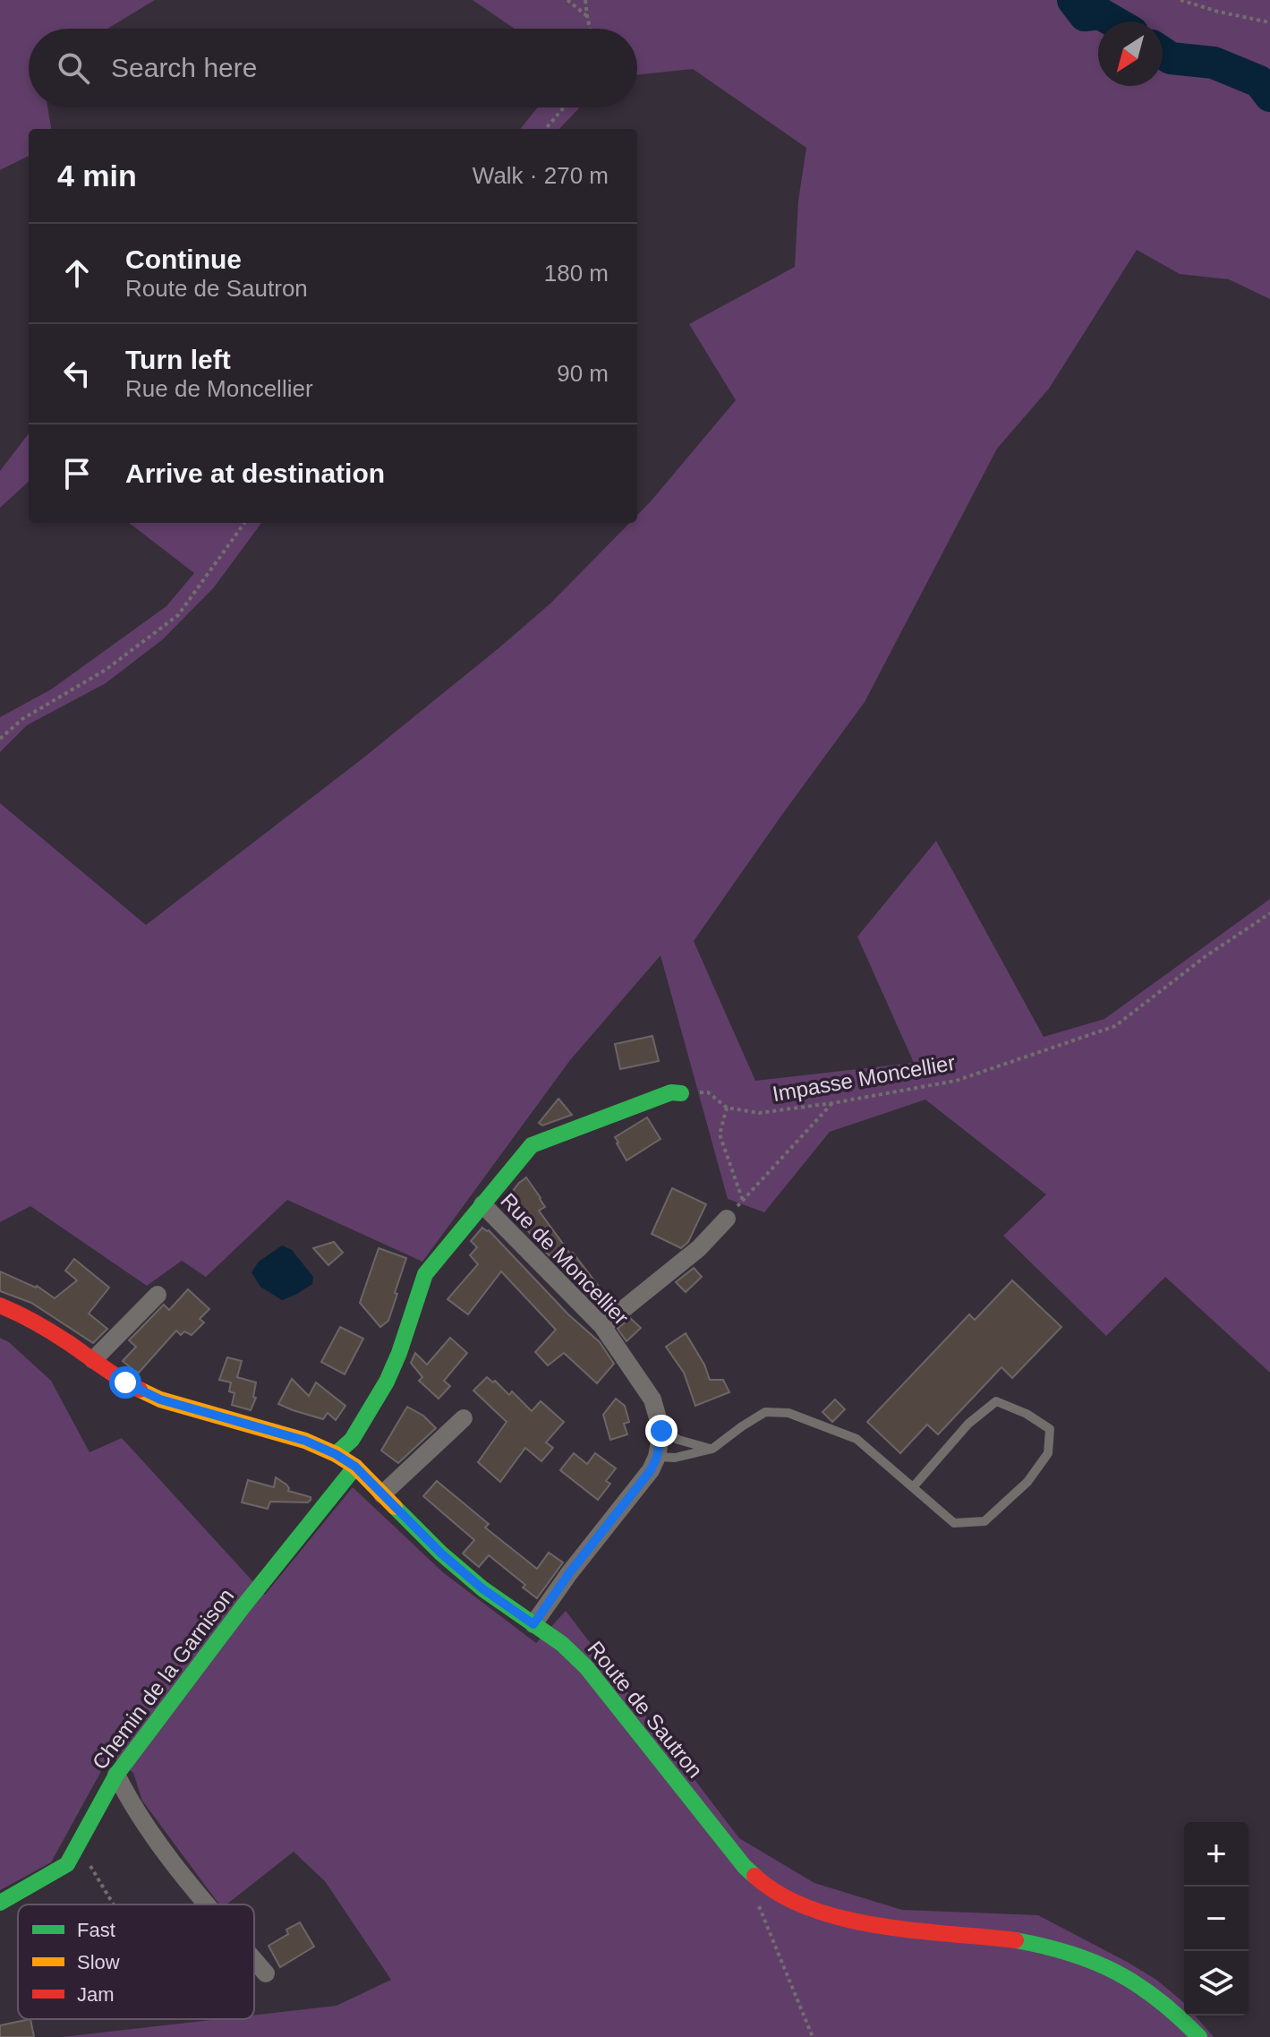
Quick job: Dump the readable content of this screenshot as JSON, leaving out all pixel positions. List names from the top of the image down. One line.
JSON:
{"streets":{"street":["Rue de Moncellier","Chemin de la Garnison","Route de Sautron"],"path":["Impasse Moncellier"]},"crossings":[["Rue de Moncellier","Route de Sautron"],["Chemin de la Garnison","Route de Sautron"]],"legend":["Fast","Slow","Jam"],"north":"bottom left","page":{"search":"Search here","heading":["4 min","Walk · 270 m"],"list":[["Continue","Route de Sautron","180 m"],["Turn left","Rue de Moncellier","90 m"],"Arrive at destination"],"map_buttons":["+","−"]}}
